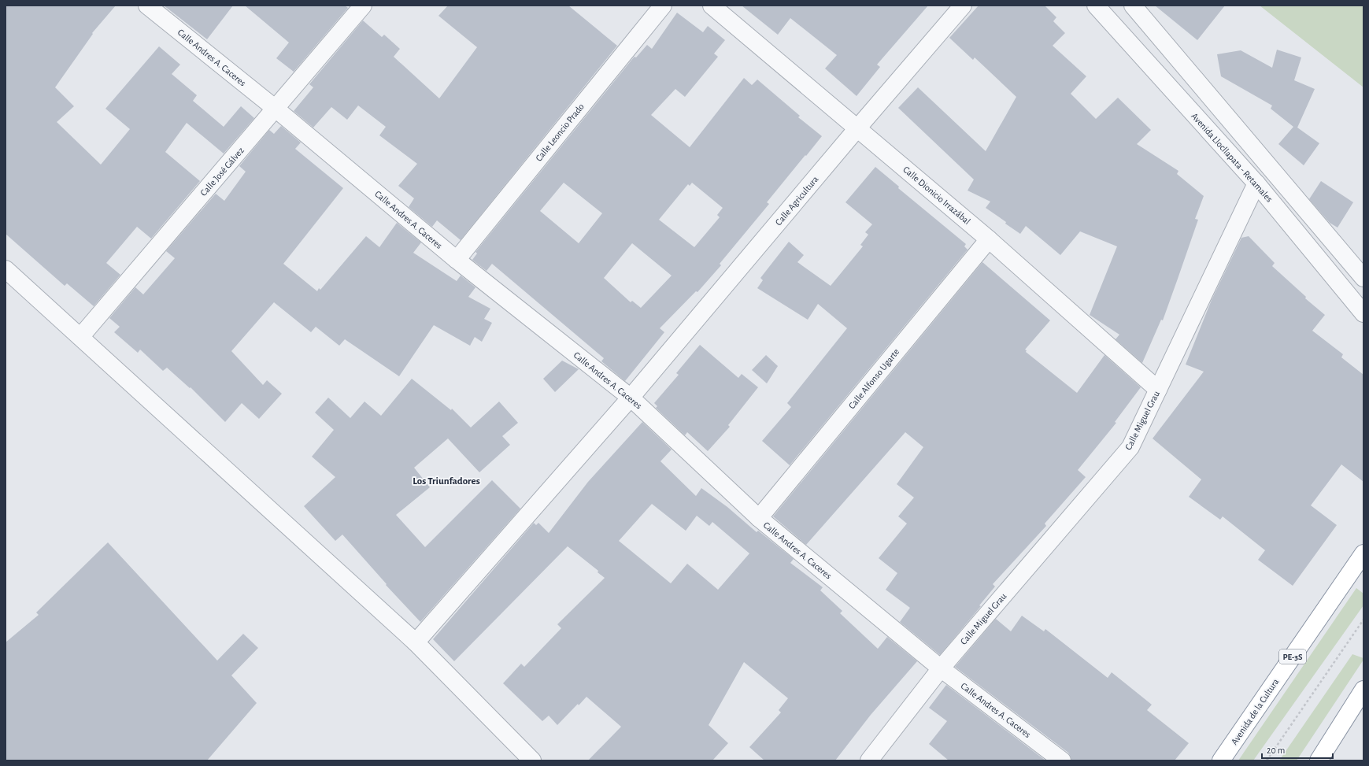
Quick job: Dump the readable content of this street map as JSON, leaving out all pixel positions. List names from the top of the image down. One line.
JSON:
{"streets":{"highway":["PE-3S","Avenida de la Cultura"],"street":["Calle Andres A. Caceres","Calle Leoncio Prado","Avenida Llocllapata - Retamales","Calle José Gálvez","Calle Dionicio Irrazábal","Calle Agricultura","Calle Alfonso Ugarte","Calle Miguel Grau"]},"crossings":[["Calle Andres A. Caceres","Calle Leoncio Prado"],["Calle Andres A. Caceres","Calle José Gálvez"],["Calle Andres A. Caceres","Calle Agricultura"],["Calle Andres A. Caceres","Calle Alfonso Ugarte"],["Calle Andres A. Caceres","Calle Miguel Grau"],["Avenida Llocllapata - Retamales","Calle Miguel Grau"],["Calle Dionicio Irrazábal","Calle Agricultura"],["Calle Dionicio Irrazábal","Calle Alfonso Ugarte"],["Calle Dionicio Irrazábal","Calle Miguel Grau"]],"districts":["Los Triunfadores"],"scale_bar":"20 m"}
